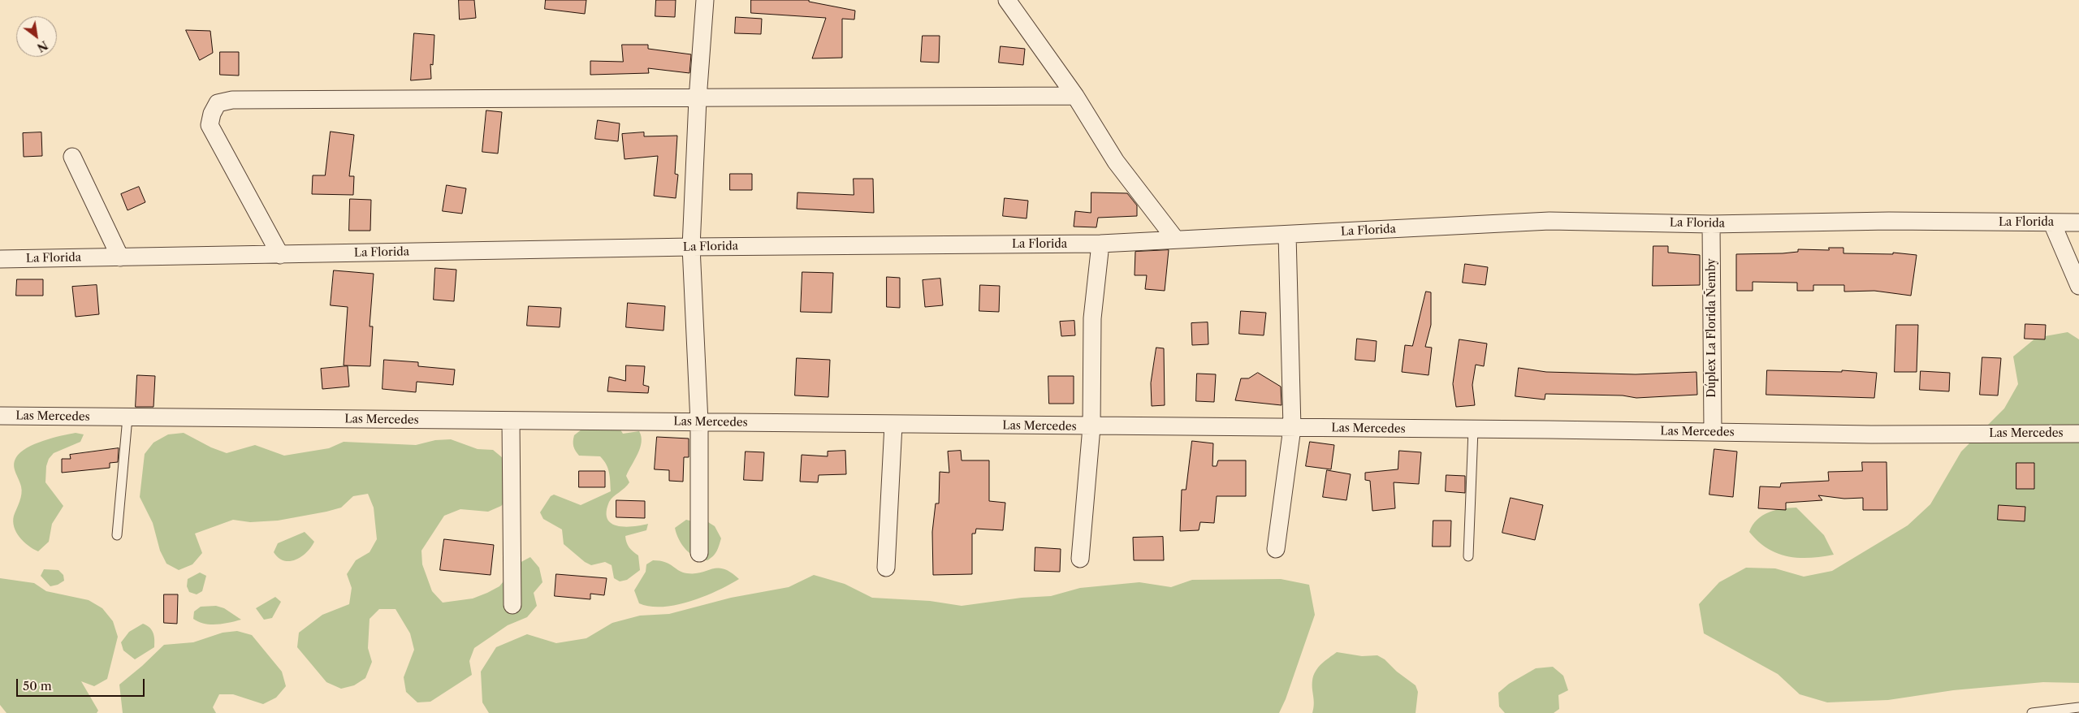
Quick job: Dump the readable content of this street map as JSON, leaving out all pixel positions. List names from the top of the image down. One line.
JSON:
{"streets":{"street":["La Florida","Dúplex La Florida Ñemby","Las Mercedes"]},"crossings":[["La Florida","Dúplex La Florida Ñemby"],["Dúplex La Florida Ñemby","Las Mercedes"]],"scale_bar":"50 m","north":"bottom right"}
